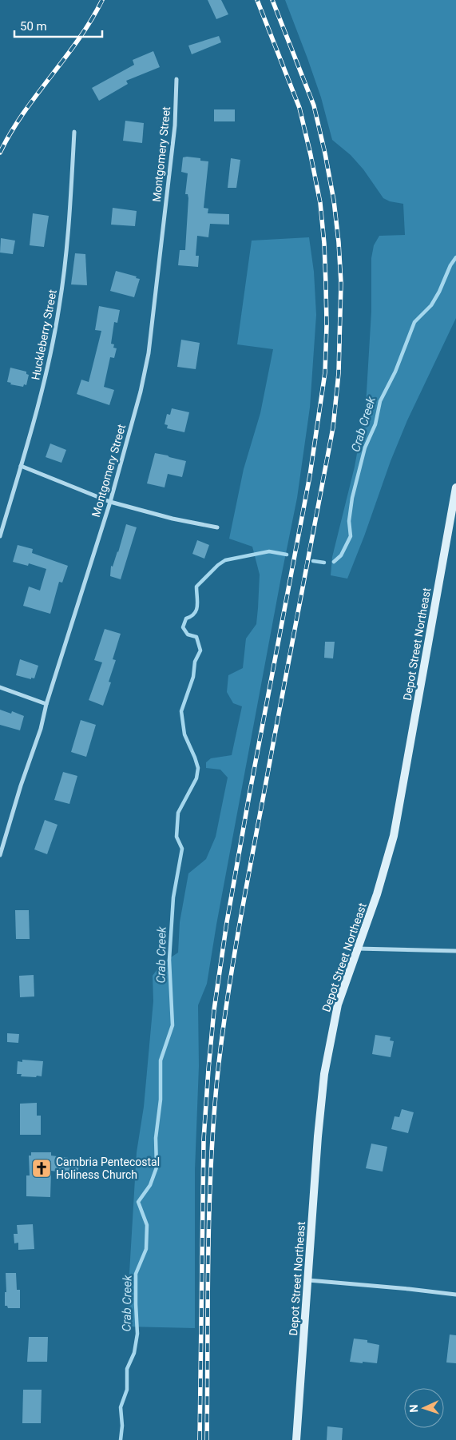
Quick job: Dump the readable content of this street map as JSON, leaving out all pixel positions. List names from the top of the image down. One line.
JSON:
{"streets":{"main road":["Depot Street Northeast"],"street":["Montgomery Street","Huckleberry Street"]},"water":["Crab Creek"],"places":{"church":["Cambria Pentecostal Holiness Church"]},"scale_bar":"50 m","north":"left"}
